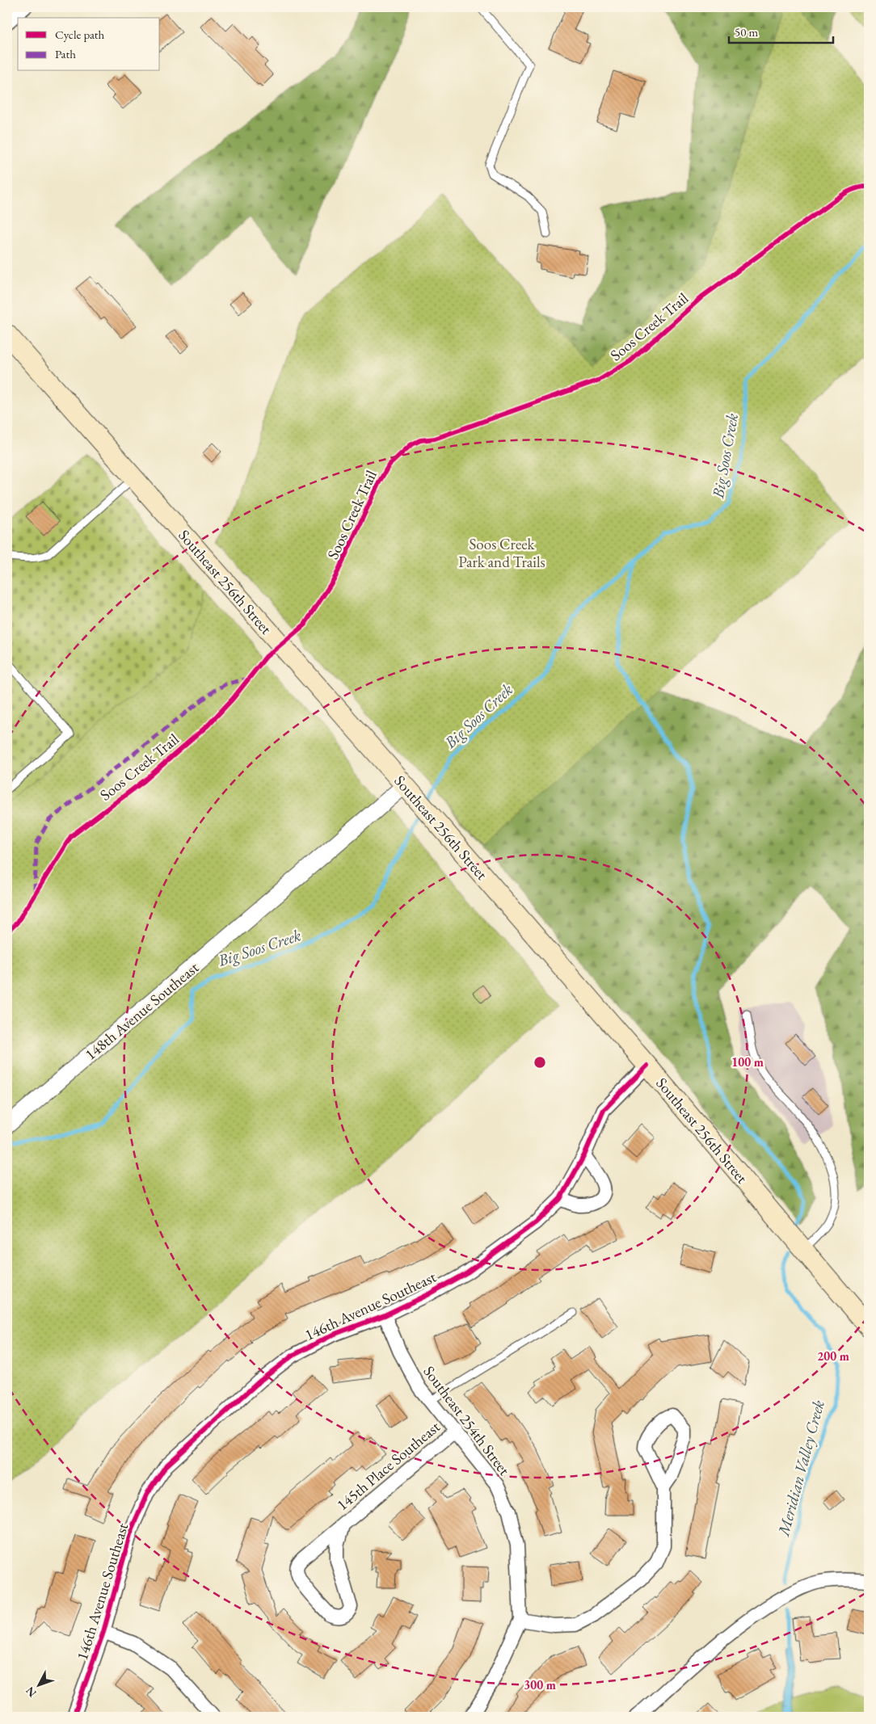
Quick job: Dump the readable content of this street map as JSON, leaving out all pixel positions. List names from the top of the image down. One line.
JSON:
{"streets":{"main road":["Southeast 256th Street"],"street":["148th Avenue Southeast","146th Avenue Southeast","Southeast 254th Street","145th Place Southeast"],"cycle path":["Soos Creek Trail"]},"crossings":[["Southeast 256th Street","148th Avenue Southeast"],["Southeast 256th Street","146th Avenue Southeast"],["146th Avenue Southeast","Southeast 254th Street"],["Southeast 254th Street","145th Place Southeast"]],"water":["Big Soos Creek","Meridian Valley Creek"],"parks":["Soos Creek Park and Trails"],"legend":["Cycle path","Path"],"scale_bar":"50 m","north":"bottom left","rings":["100 m","200 m","300 m"]}
